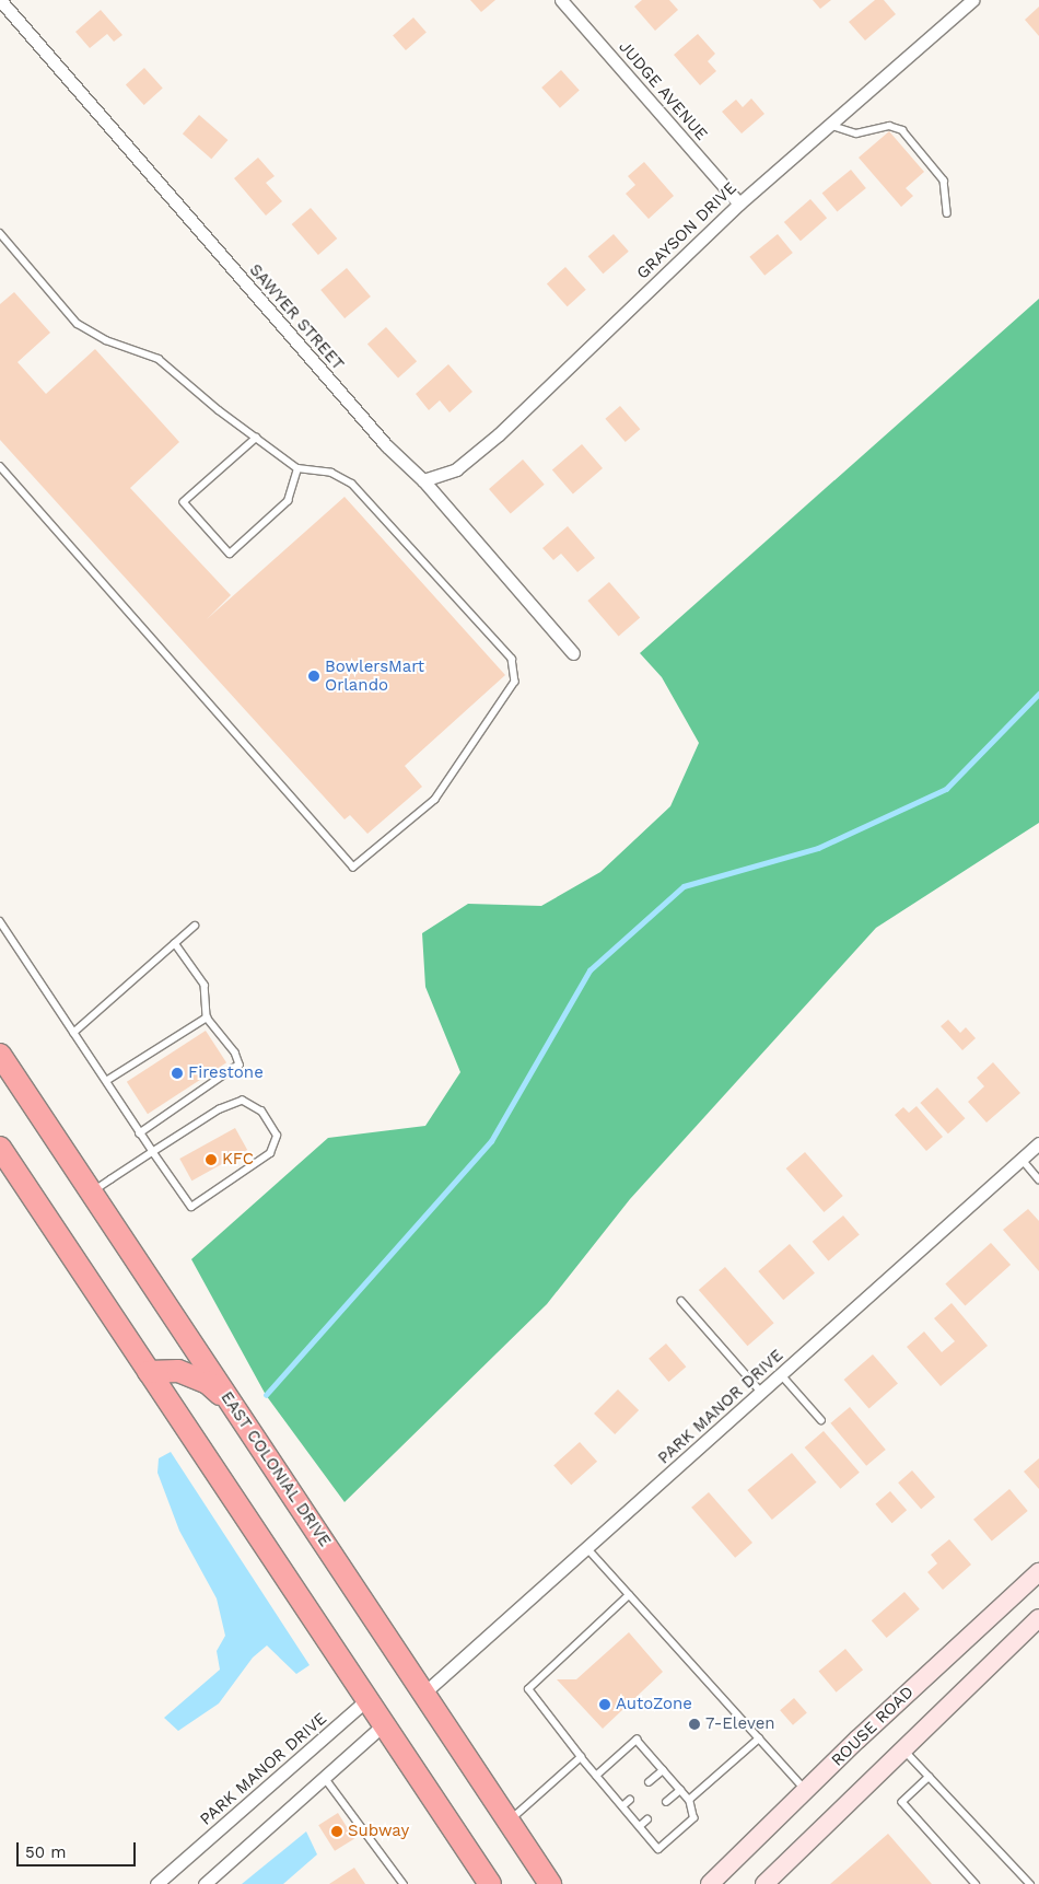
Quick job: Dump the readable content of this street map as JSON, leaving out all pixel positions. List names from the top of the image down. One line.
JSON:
{"streets":{"highway":["EAST COLONIAL DRIVE"],"street":["JUDGE AVENUE","GRAYSON DRIVE","SAWYER STREET","PARK MANOR DRIVE","ROUSE ROAD"]},"crossings":[["JUDGE AVENUE","GRAYSON DRIVE"],["GRAYSON DRIVE","SAWYER STREET"],["PARK MANOR DRIVE","EAST COLONIAL DRIVE"]],"places":["BowlersMart Orlando","Firestone","KFC","AutoZone","7-Eleven","Subway"],"scale_bar":"50 m"}
